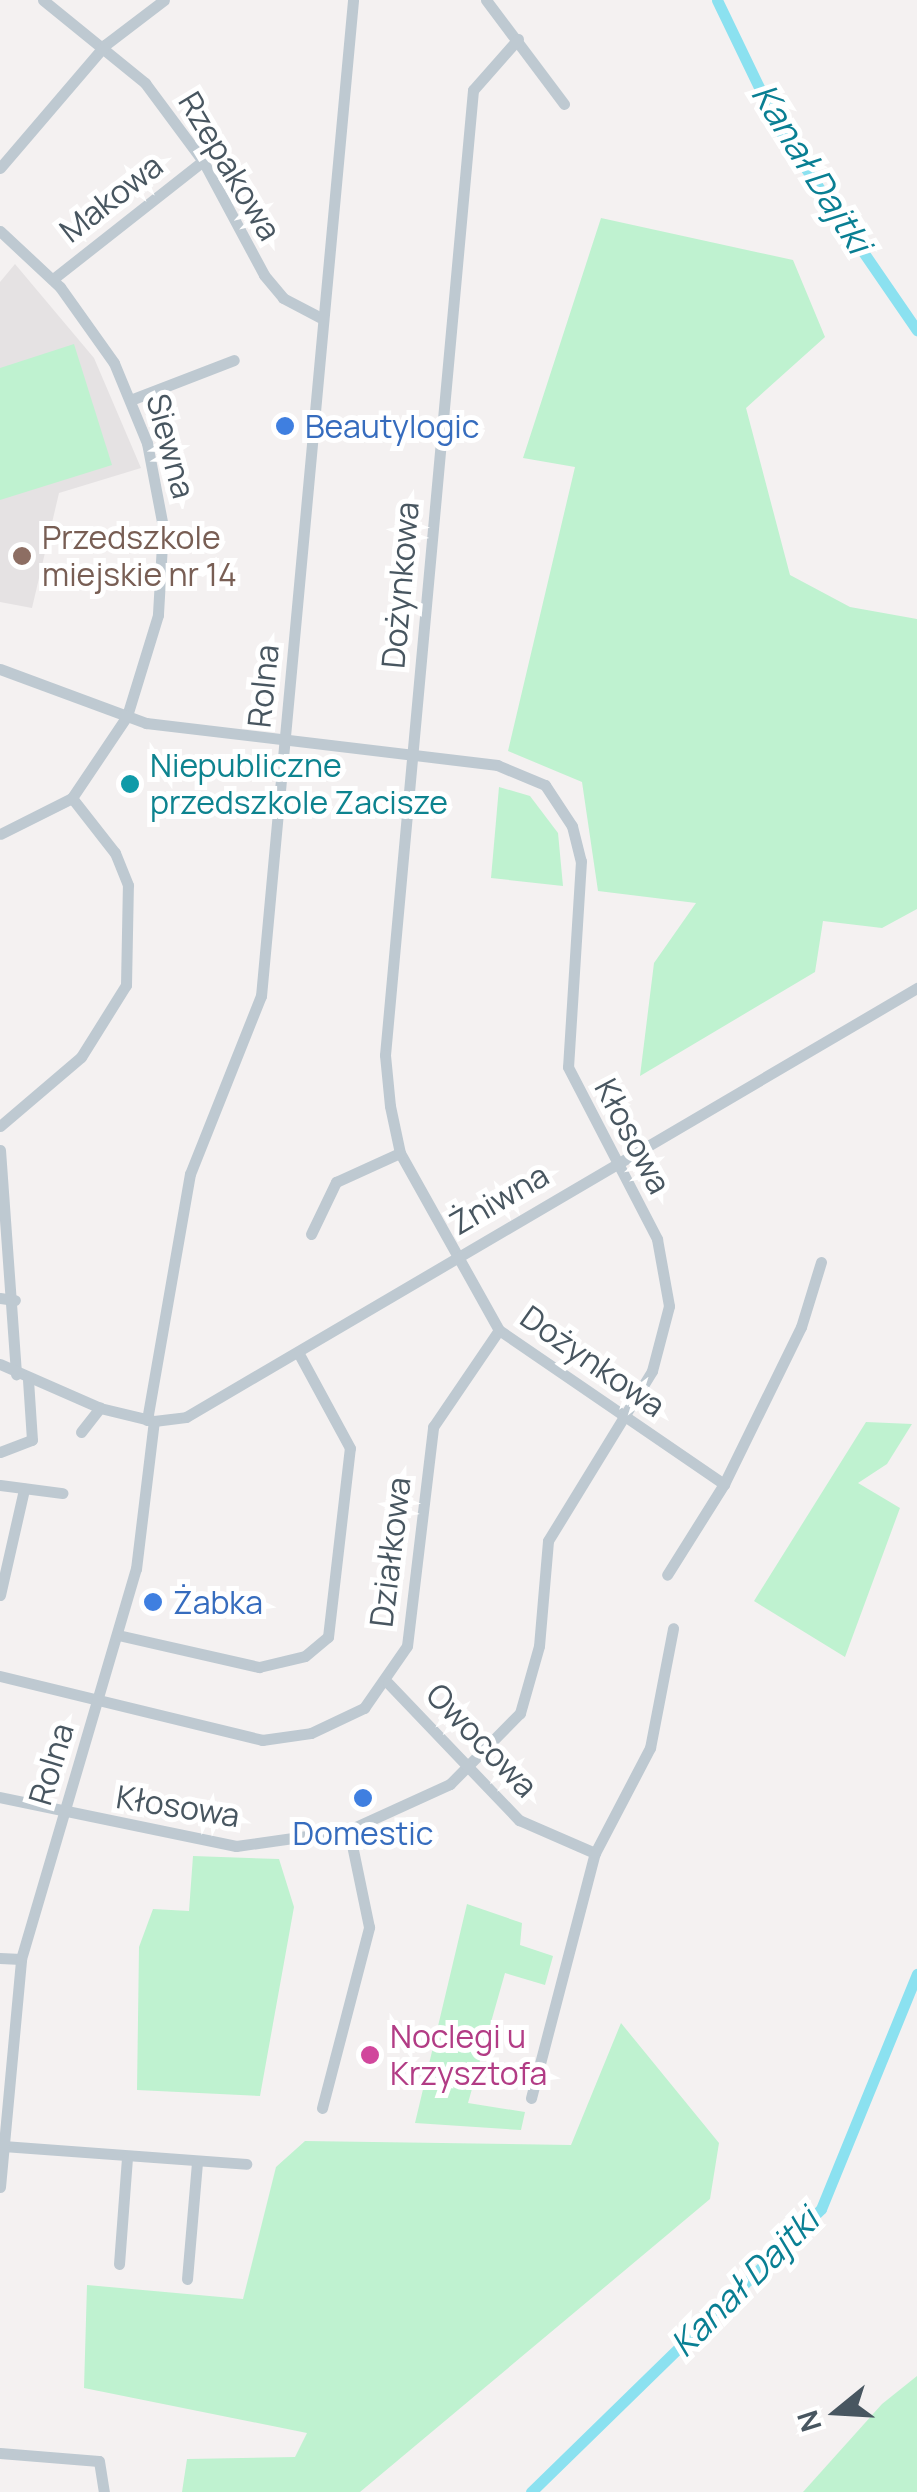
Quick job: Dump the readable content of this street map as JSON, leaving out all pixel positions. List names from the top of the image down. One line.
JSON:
{"streets":{"street":["Rzepakowa","Makowa","Siewna","Dożynkowa","Rolna","Kłosowa","Żniwna","Działkowa","Owocowa"]},"crossings":[["Rzepakowa","Makowa"],["Rzepakowa","Rolna"],["Makowa","Siewna"],["Siewna","Kłosowa"],["Dożynkowa","Kłosowa"],["Dożynkowa","Żniwna"],["Dożynkowa","Działkowa"],["Rolna","Kłosowa"],["Rolna","Żniwna"],["Rolna","Działkowa"],["Kłosowa","Żniwna"],["Kłosowa","Owocowa"],["Działkowa","Owocowa"]],"water":["Kanał Dajtki"],"places":["Beautylogic","Przedszkole miejskie nr 14","Niepubliczne przedszkole Zacisze","Żabka","Domestic","Noclegi u Krzysztofa"],"north":"left"}
